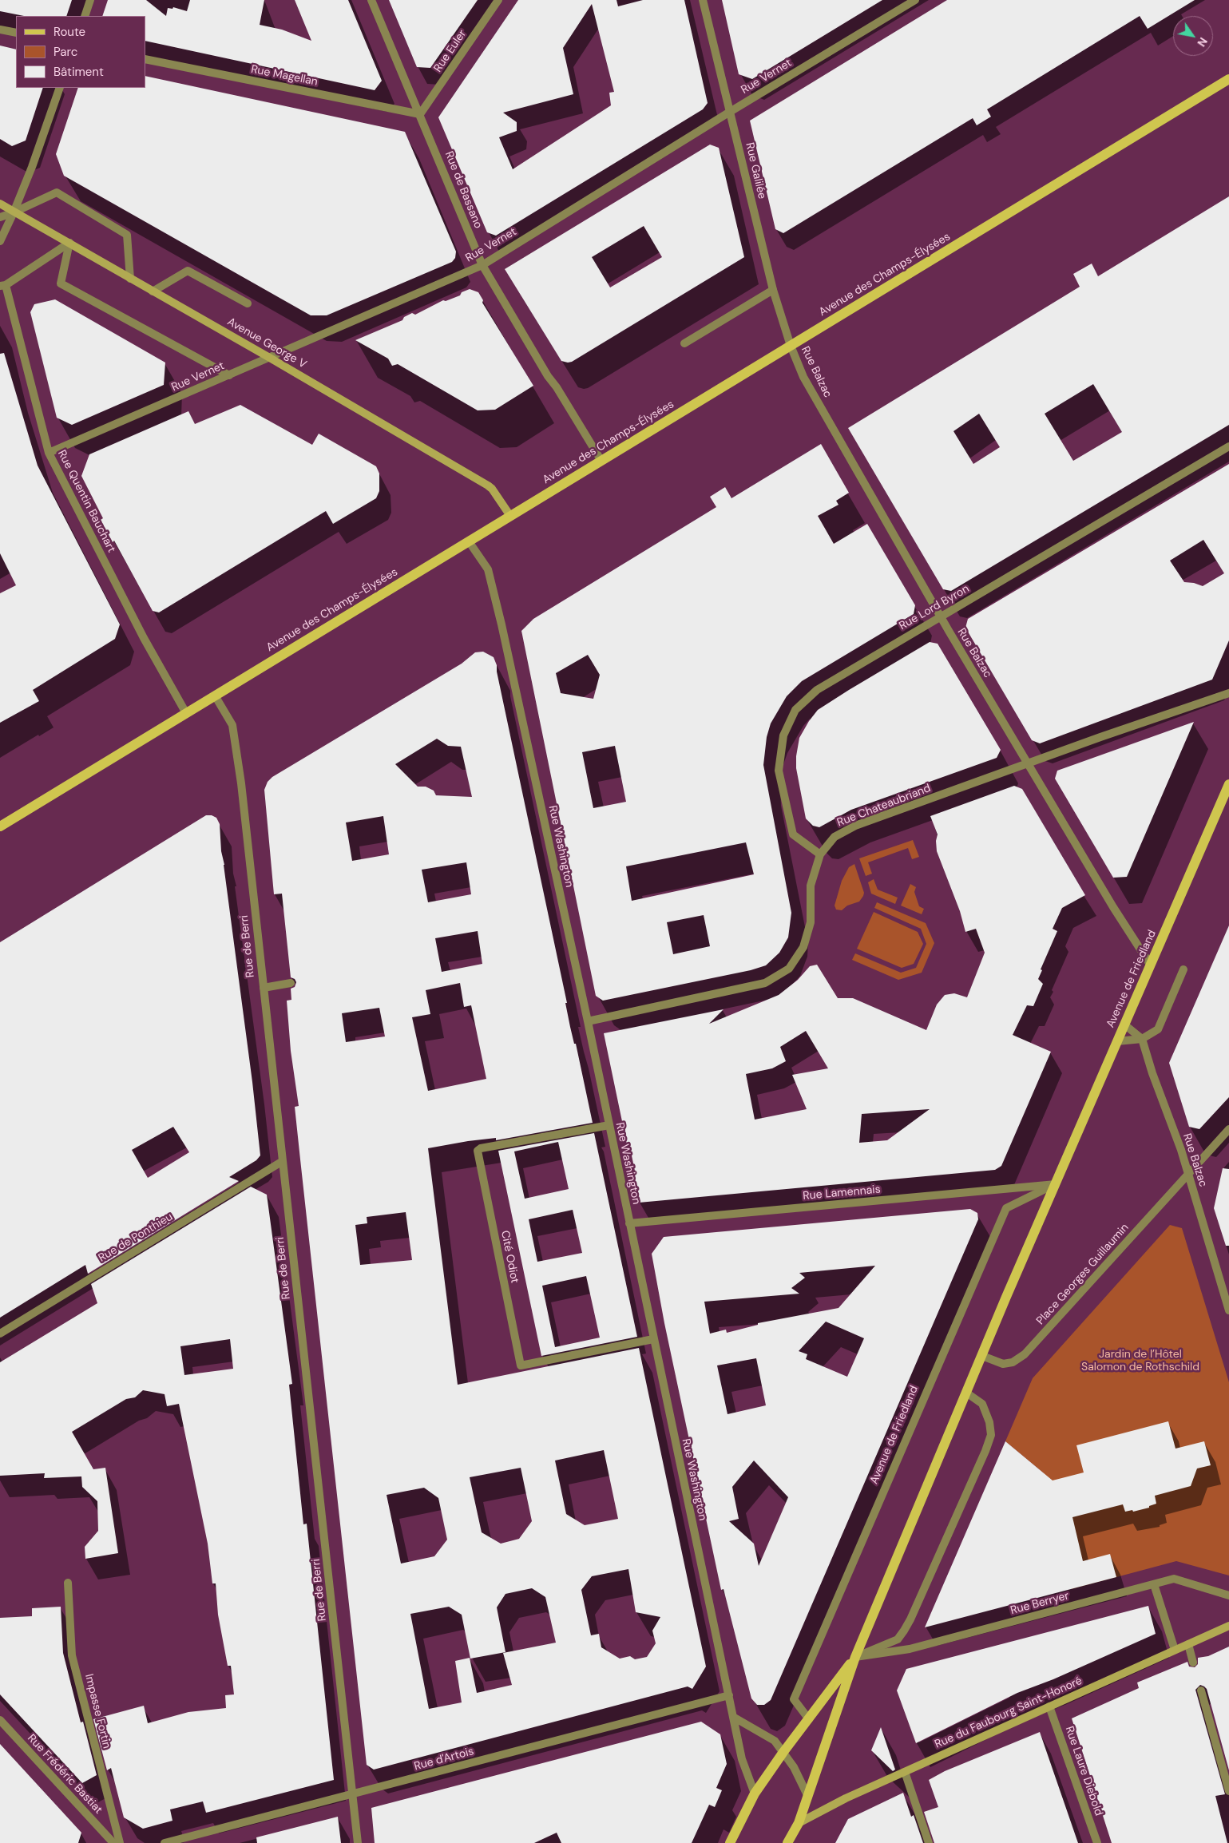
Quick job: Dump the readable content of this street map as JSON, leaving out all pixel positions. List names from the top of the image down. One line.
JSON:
{"streets":{"main road":["Avenue des Champs-Élysées","Avenue de Friedland"],"street":["Rue Euler","Rue Magellan","Rue Vernet","Rue Galilée","Rue de Bassano","Avenue George V","Rue Balzac","Rue Quentin Bauchart","Rue Lord Byron","Rue Chateaubriand","Rue Washington","Rue de Berri","Rue Lamennais","Rue de Ponthieu","Cité Odiot","Place Georges Guillaumin","Rue Berryer","Impasse Fortin","Rue du Faubourg Saint-Honoré","Rue d'Artois","Rue Laure Diebold","Rue Frédéric Bastiat"]},"crossings":[["Rue Euler","Rue Magellan"],["Rue Euler","Rue de Bassano"],["Rue Magellan","Rue de Bassano"],["Rue Vernet","Rue Galilée"],["Rue Vernet","Rue de Bassano"],["Rue Vernet","Avenue George V"],["Rue Vernet","Rue Quentin Bauchart"],["Rue Galilée","Avenue des Champs-Élysées"],["Rue Galilée","Rue Balzac"],["Rue de Bassano","Avenue des Champs-Élysées"],["Avenue des Champs-Élysées","Avenue George V"],["Avenue des Champs-Élysées","Rue Balzac"],["Avenue des Champs-Élysées","Rue Quentin Bauchart"],["Avenue des Champs-Élysées","Rue Washington"],["Avenue des Champs-Élysées","Rue de Berri"],["Rue Balzac","Rue Lord Byron"],["Rue Balzac","Rue Chateaubriand"],["Rue Balzac","Avenue de Friedland"],["Rue Balzac","Place Georges Guillaumin"],["Rue Lord Byron","Rue Chateaubriand"],["Rue Chateaubriand","Rue Washington"],["Rue Washington","Avenue de Friedland"],["Rue Washington","Rue Lamennais"],["Rue Washington","Cité Odiot"],["Rue Washington","Rue d'Artois"],["Rue de Berri","Rue de Ponthieu"],["Rue de Berri","Rue d'Artois"],["Avenue de Friedland","Rue Lamennais"],["Avenue de Friedland","Place Georges Guillaumin"],["Avenue de Friedland","Rue Berryer"],["Avenue de Friedland","Rue du Faubourg Saint-Honoré"],["Rue du Faubourg Saint-Honoré","Rue Laure Diebold"]],"parks":["Jardin de l’Hôtel Salomon de Rothschild"],"legend":["Route","Parc","Bâtiment"],"north":"bottom right"}
